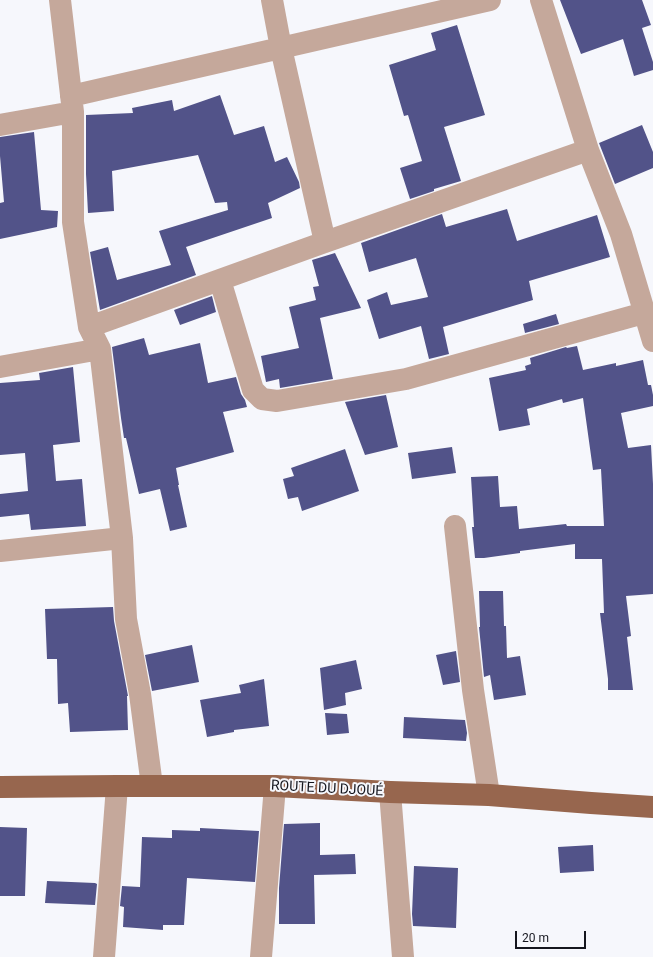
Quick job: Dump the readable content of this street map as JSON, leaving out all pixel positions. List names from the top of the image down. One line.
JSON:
{"streets":{"main road":["ROUTE DU DJOUÉ"]},"scale_bar":"20 m"}
